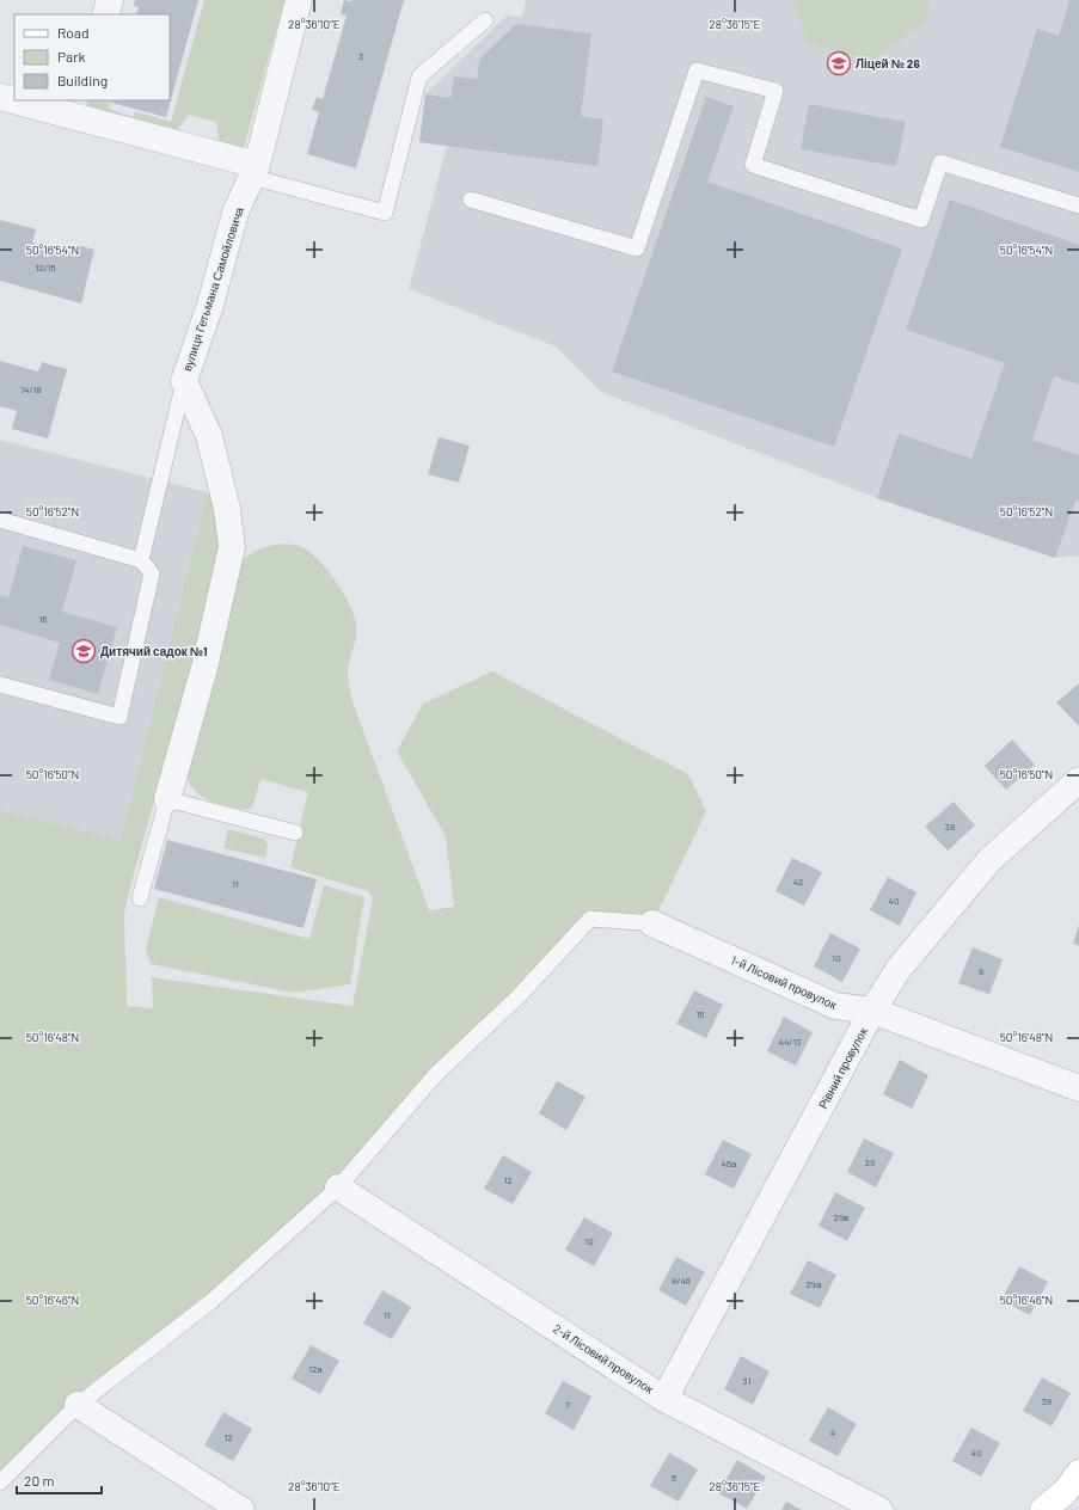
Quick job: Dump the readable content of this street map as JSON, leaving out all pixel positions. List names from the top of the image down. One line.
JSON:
{"streets":{"street":["вулиця Гетьмана Самойловича","1-й Лісовий провулок","Рівний провулок","2-й Лісовий провулок"]},"crossings":[["1-й Лісовий провулок","Рівний провулок"],["Рівний провулок","2-й Лісовий провулок"]],"places":{"school or university":["Ліцей № 26","Дитячий садок №1"]},"house_numbers":["3","12/15","14/18","16","38","42","11","40","10","8","15","44/13","29","46а","12","29в","10","8/46","29а","11","12а","31","38","7","4","12","40","5"],"legend":["Road","Park","Building"],"scale_bar":"20 m","coordinates":["28°36'10\"E","28°36'15\"E","50°16'54\"N","50°16'52\"N","50°16'50\"N","50°16'48\"N","50°16'46\"N"]}
